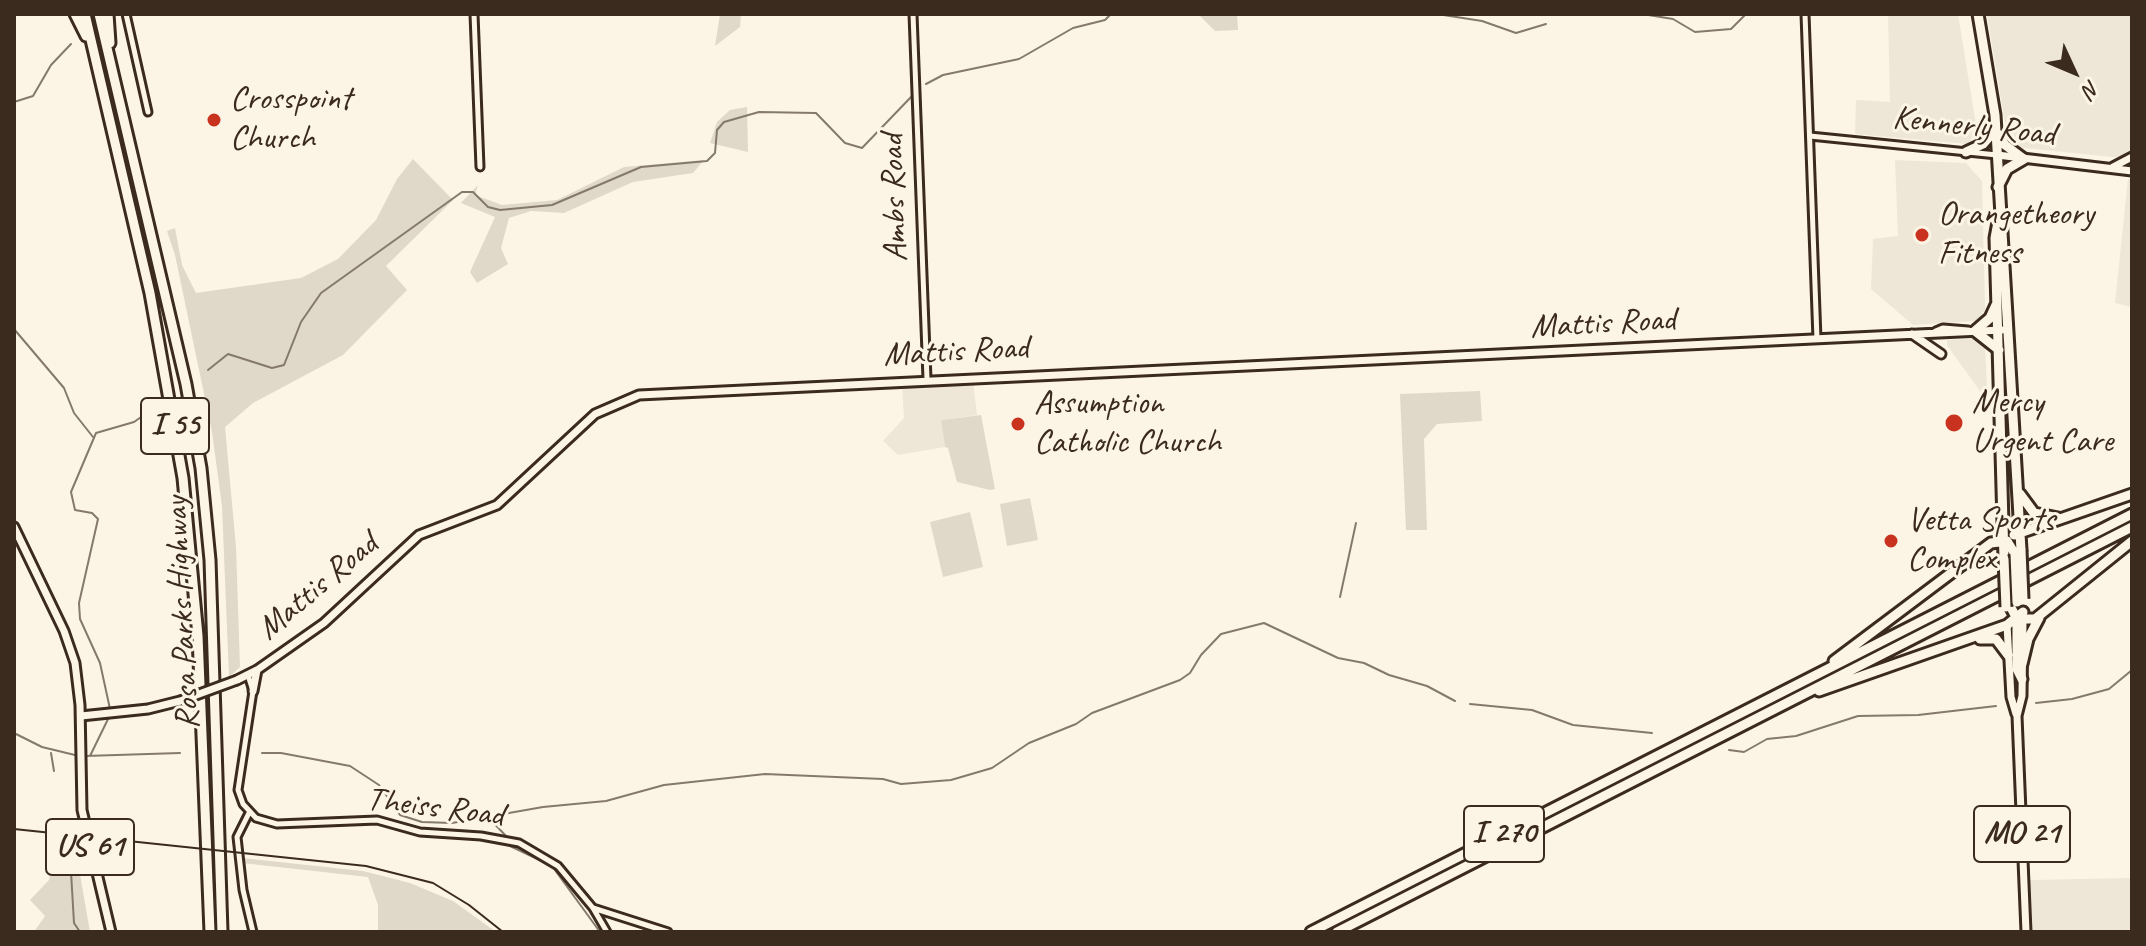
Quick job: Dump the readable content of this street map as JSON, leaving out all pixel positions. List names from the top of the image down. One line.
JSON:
{"streets":{"highway":["I 55","Rosa Parks Highway","I 270","MO 21"],"main road":["Kennerly Road","Mattis Road","US 61"],"street":["Ambs Road","Theiss Road"]},"crossings":[["Kennerly Road","MO 21"],["Ambs Road","Mattis Road"],["Mattis Road","MO 21"],["Mattis Road","US 61"]],"places":["Crosspoint Church","Orangetheory Fitness","Mercy Urgent Care","Assumption Catholic Church","Vetta Sports Complex"],"north":"bottom right"}
